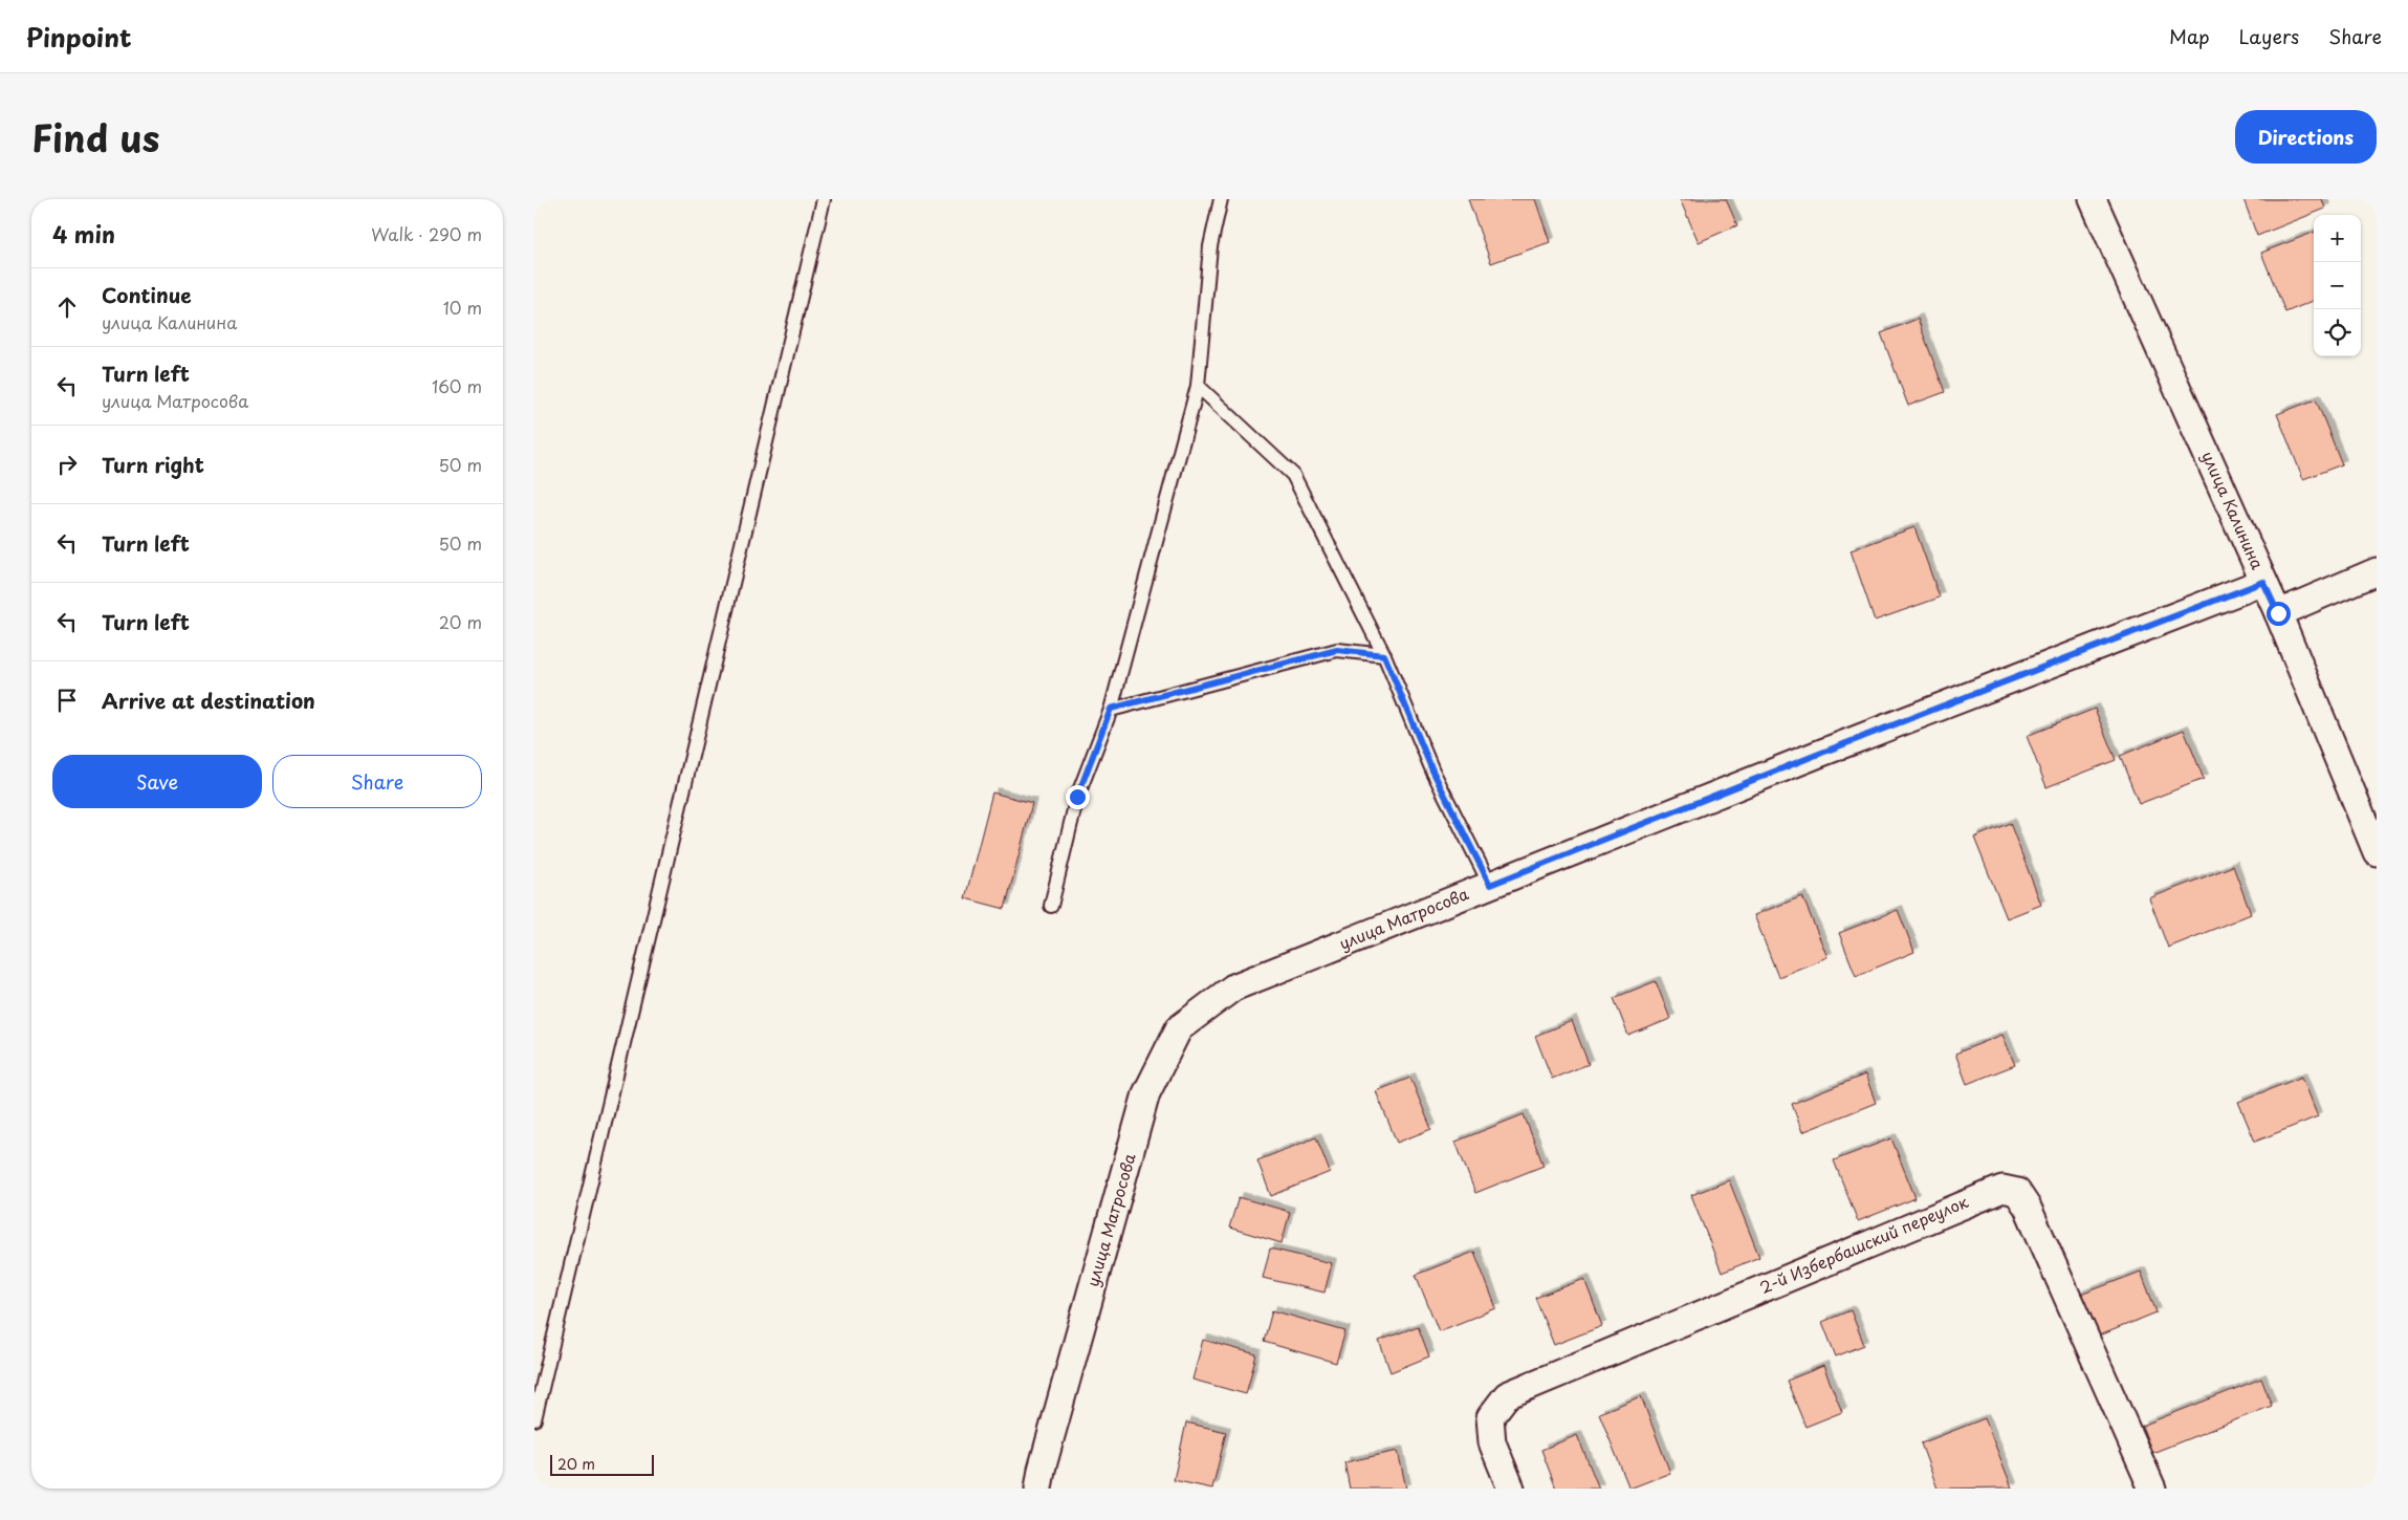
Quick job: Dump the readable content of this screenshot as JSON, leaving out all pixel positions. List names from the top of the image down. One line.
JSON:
{"streets":{"street":["улица Калинина","улица Матросова","2-й Избербашский переулок"]},"crossings":[["улица Калинина","улица Матросова"]],"scale_bar":"20 m","page":{"header":"Pinpoint","nav":["Map","Layers","Share"],"title":"Find us","buttons":["Directions",["Save","Share"]],"heading":["4 min","Walk · 290 m"],"map_buttons":["+","−"],"list":[["Continue","улица Калинина","10 m"],["Turn left","улица Матросова","160 m"],["Turn right","50 m"],["Turn left","50 m"],["Turn left","20 m"],"Arrive at destination"],"scale":"20 m"}}
